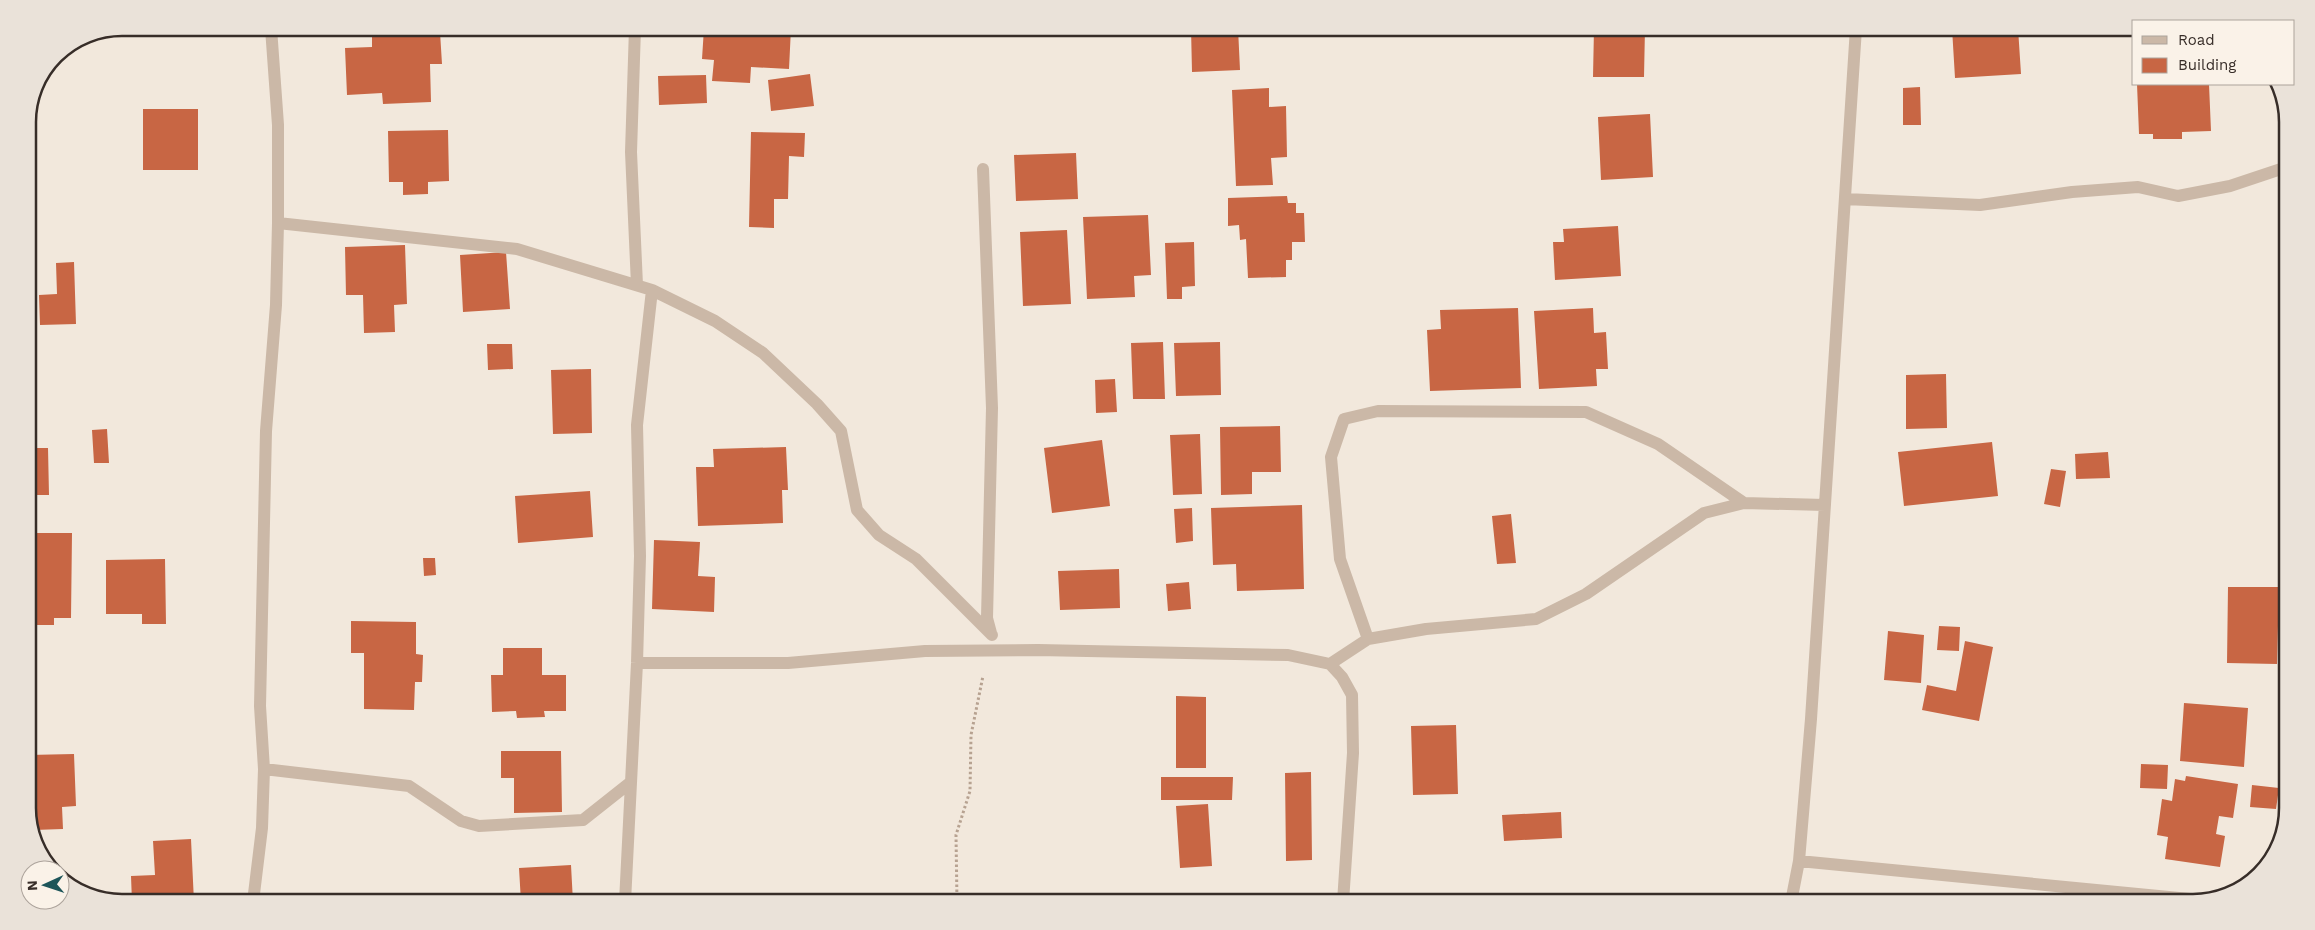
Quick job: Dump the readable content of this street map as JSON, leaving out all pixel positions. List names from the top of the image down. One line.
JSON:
{"legend":["Road","Building"],"north":"left"}
